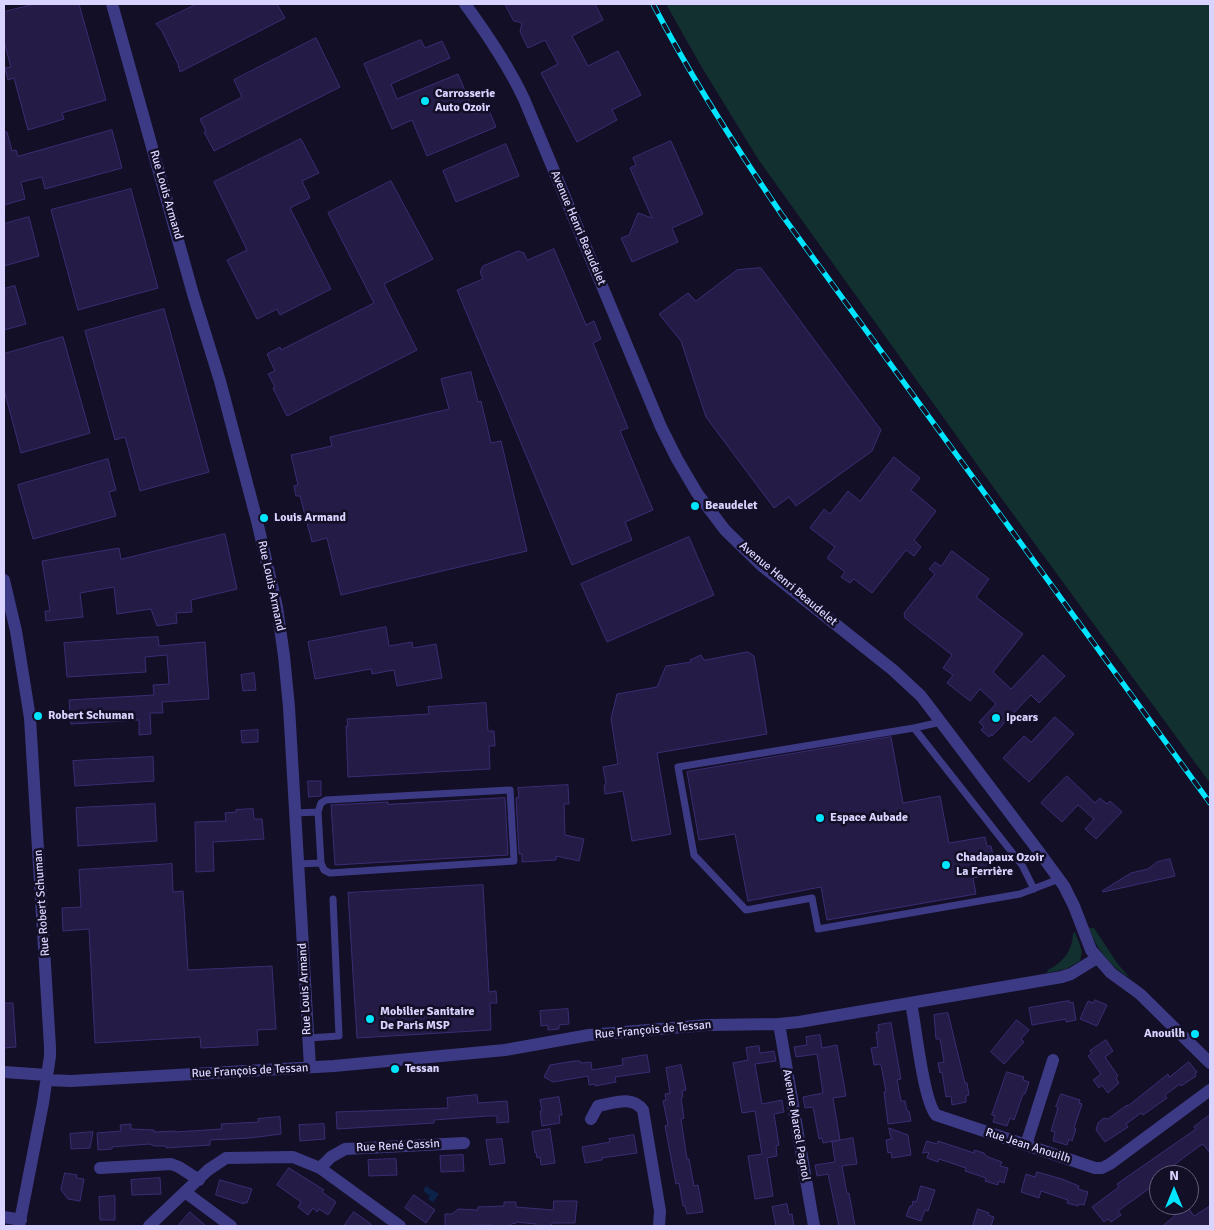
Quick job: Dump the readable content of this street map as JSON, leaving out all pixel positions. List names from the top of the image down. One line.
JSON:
{"streets":{"street":["Rue Louis Armand","Avenue Henri Beaudelet","Rue Robert Schuman","Rue François de Tessan","Avenue Marcel Pagnol","Rue René Cassin","Rue Jean Anouilh"]},"crossings":[["Rue Louis Armand","Rue François de Tessan"],["Avenue Henri Beaudelet","Rue François de Tessan"],["Rue Robert Schuman","Rue François de Tessan"],["Rue François de Tessan","Avenue Marcel Pagnol"],["Rue François de Tessan","Rue Jean Anouilh"]],"places":["Carrosserie Auto Ozoir","Beaudelet","Louis Armand","Robert Schuman","Ipcars","Espace Aubade","Chadapaux Ozoir La Ferrière","Mobilier Sanitaire De Paris MSP","Anouilh","Tessan"],"north":"top"}
